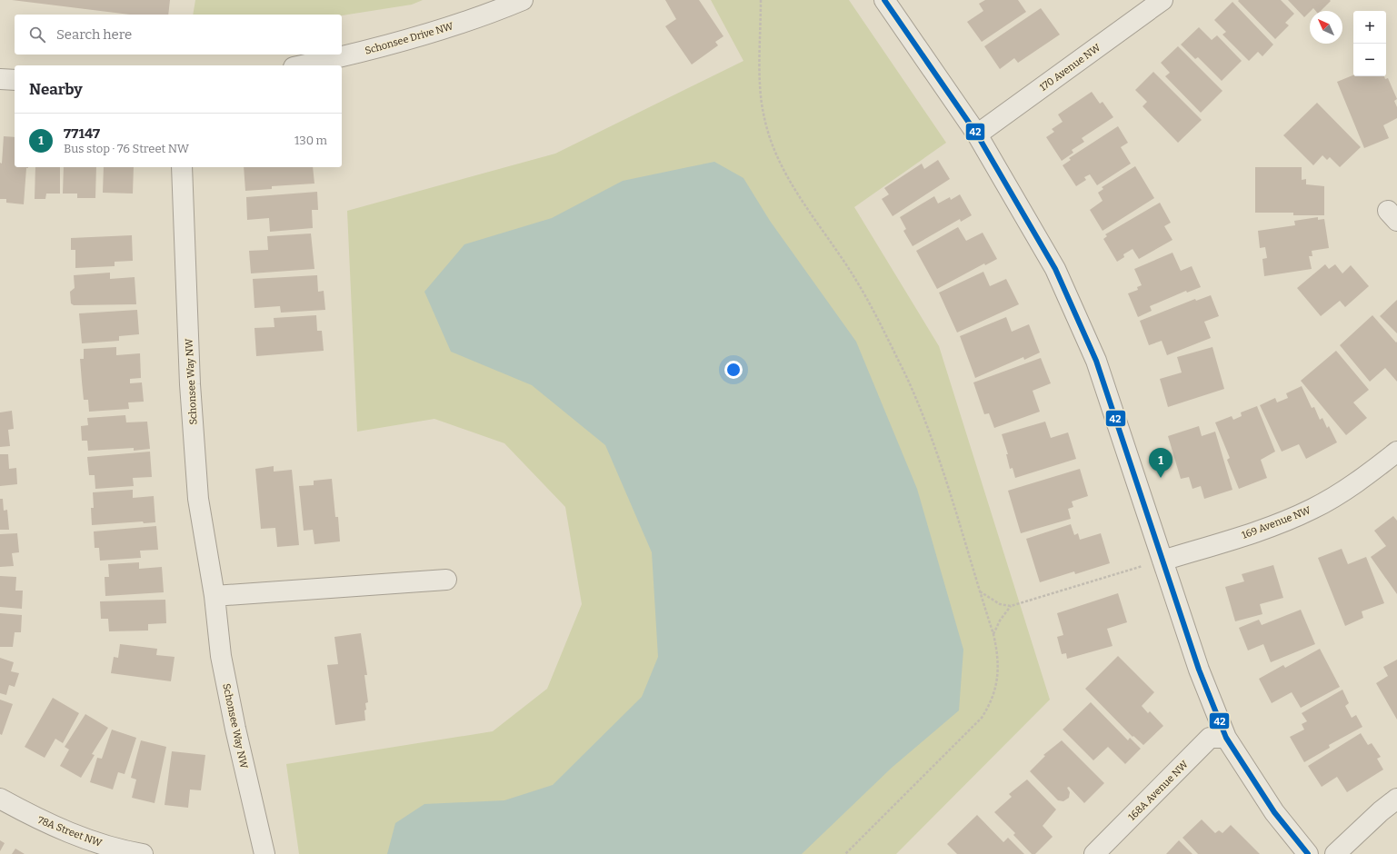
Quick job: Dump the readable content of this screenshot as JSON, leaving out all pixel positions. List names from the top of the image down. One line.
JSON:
{"streets":{"street":["Schonsee Drive NW","170 Avenue NW","Schonsee Way NW","169 Avenue NW","168A Avenue NW","78A Street NW"]},"lines":["transit line 42"],"north":"top left","page":{"map_buttons":["+","−"],"search":"Search here","heading":"Nearby","list":[{"mark":"1","name":"77147","note":"Bus stop · 76 Street NW","value":"130 m"}],"pins":"1"}}
